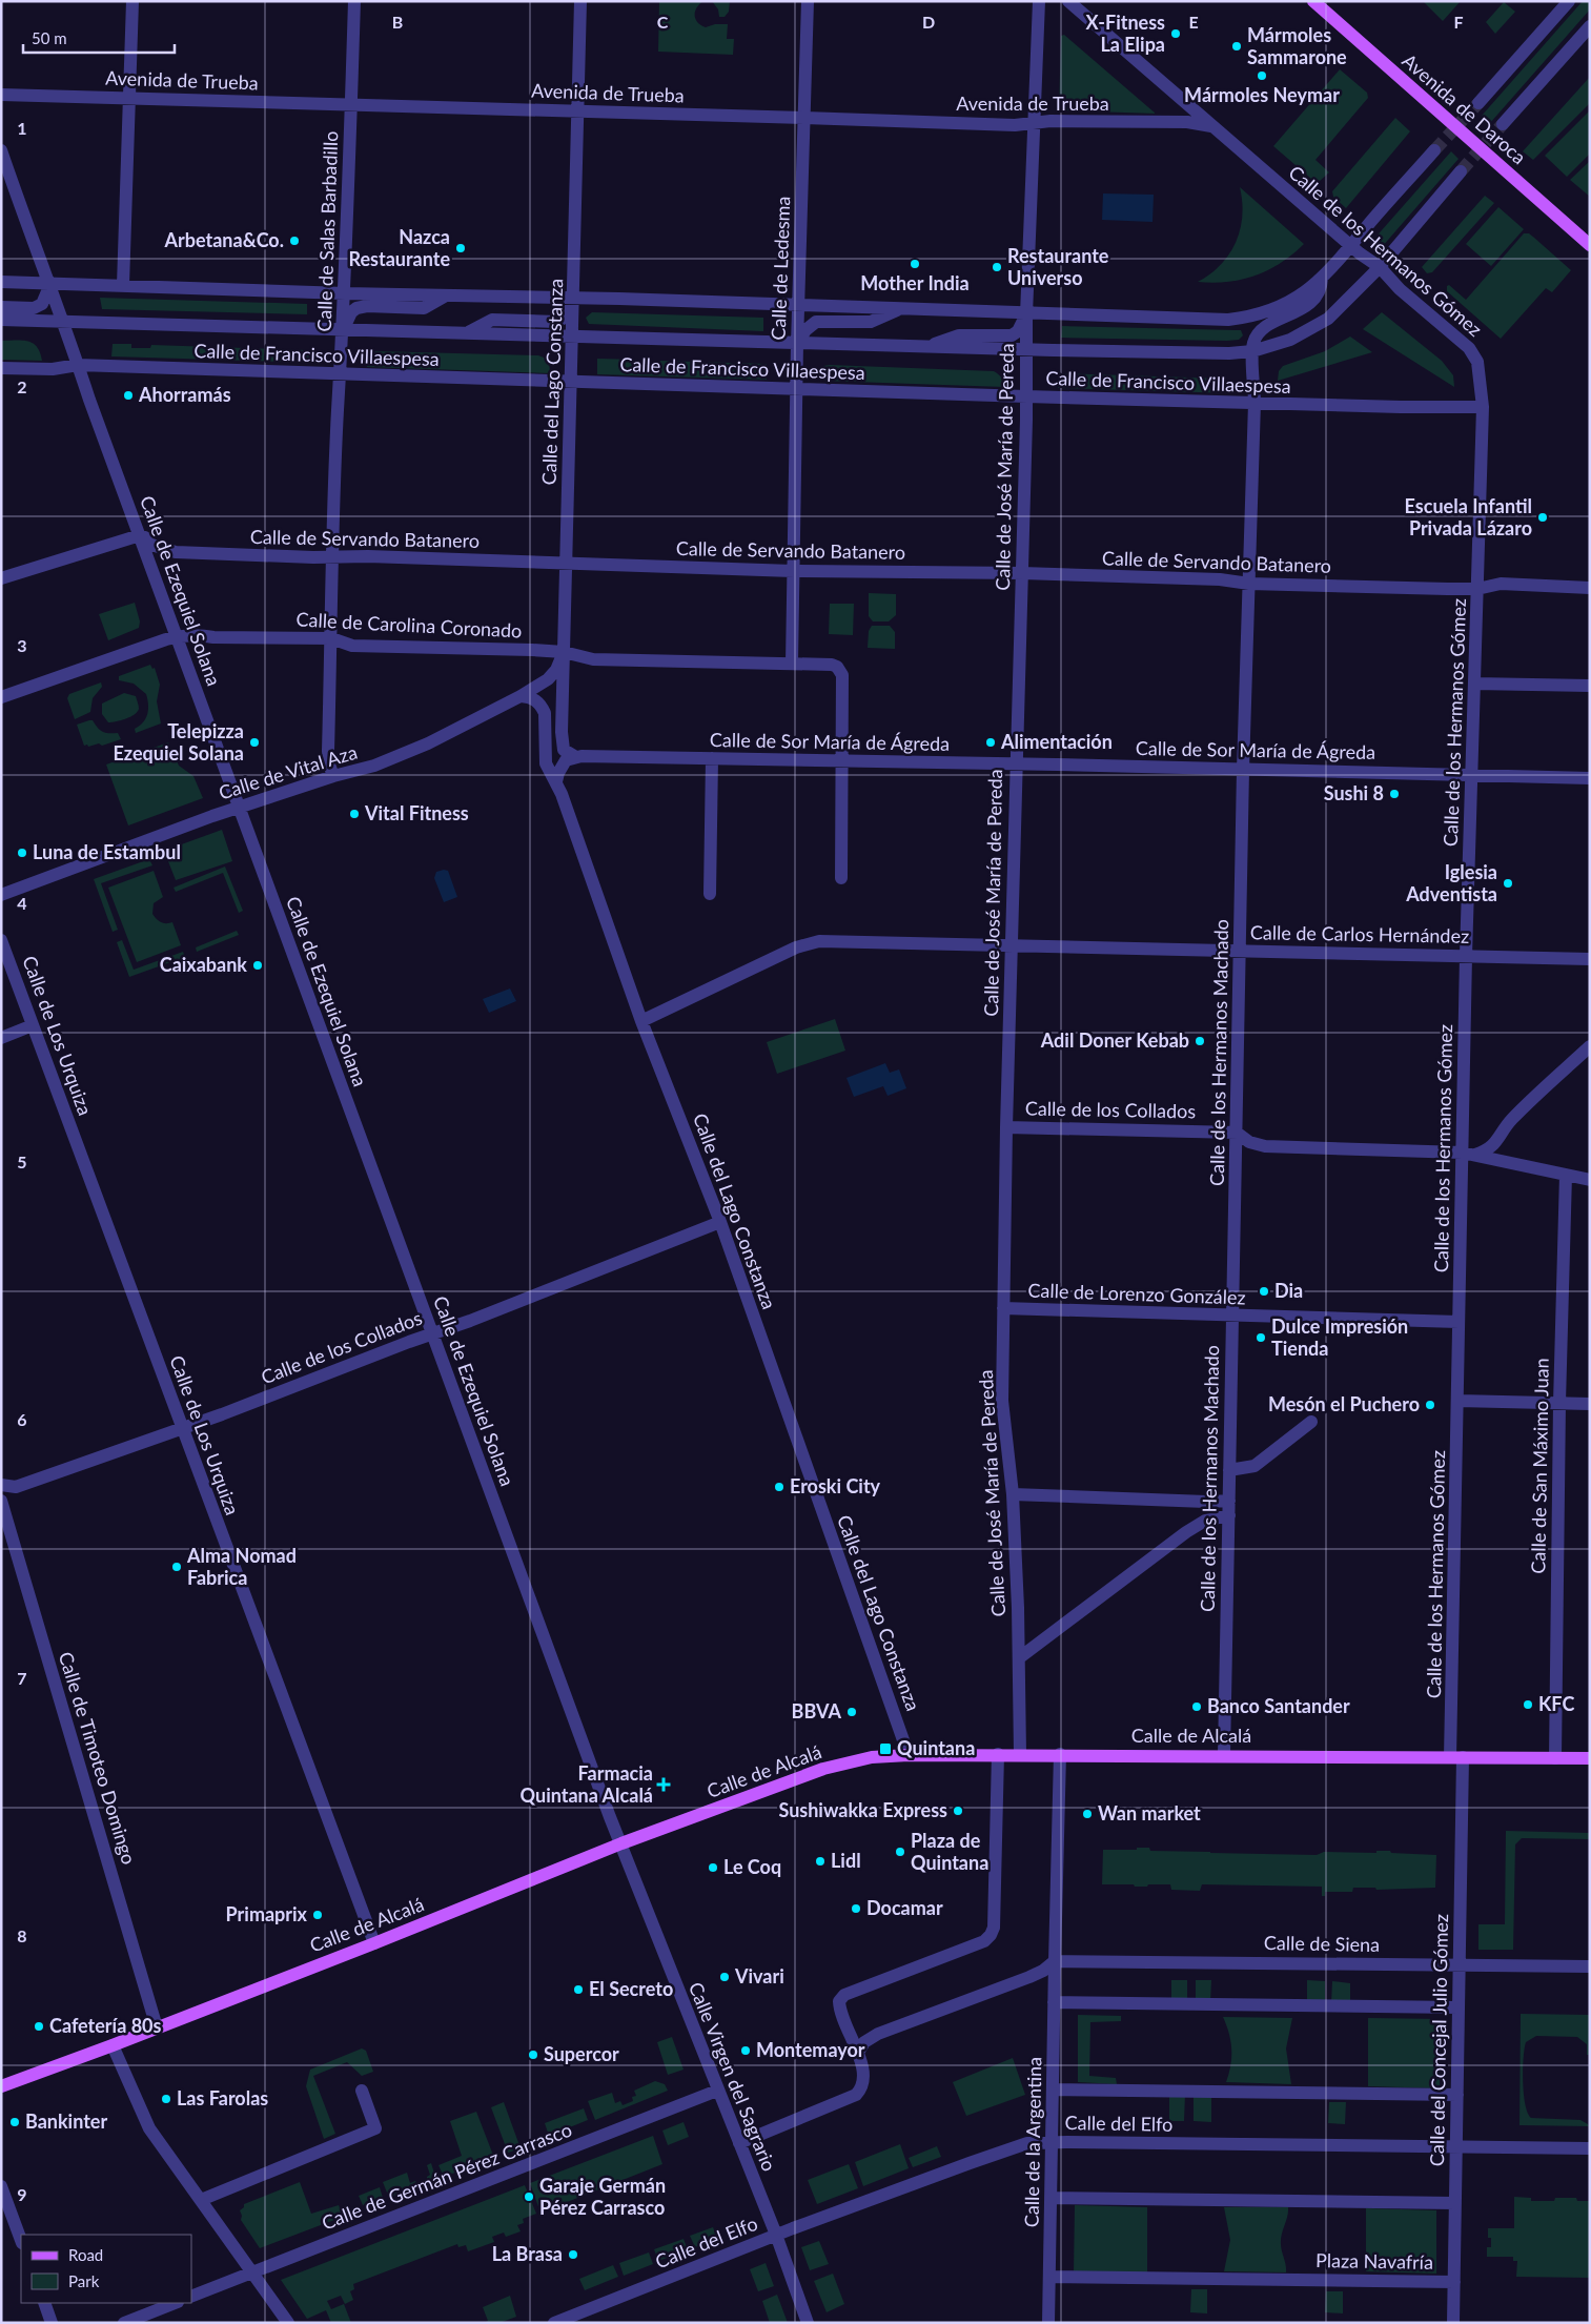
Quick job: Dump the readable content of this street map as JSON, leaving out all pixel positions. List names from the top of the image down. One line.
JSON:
{"streets":{"main road":["Avenida de Daroca","Calle de Alcalá"],"street":["Avenida de Trueba","Calle de Salas Barbadillo","Calle de los Hermanos Gómez","Calle de Ledesma","Calle de Francisco Villaespesa","Calle del Lago Constanza","Calle de José María de Pereda","Calle de Servando Batanero","Calle de Ezequiel Solana","Calle de Carolina Coronado","Calle de Sor María de Ágreda","Calle de Vital Aza","Calle de Carlos Hernández","Calle de Los Urquiza","Calle de los Hermanos Machado","Calle de los Collados","Calle de Lorenzo González","Calle de San Máximo Juan","Calle de Timoteo Domingo","Calle de Siena","Calle del Concejal Julio Gómez","Calle Virgen del Sagrario","Calle del Elfo","Calle de la Argentina","Calle de Germán Pérez Carrasco","Plaza Navafría"]},"crossings":[["Avenida de Trueba","Calle de Salas Barbadillo"],["Avenida de Trueba","Calle de los Hermanos Gómez"],["Avenida de Trueba","Calle de Ledesma"],["Avenida de Trueba","Calle del Lago Constanza"],["Avenida de Trueba","Calle de José María de Pereda"],["Calle de Salas Barbadillo","Calle de Francisco Villaespesa"],["Calle de Salas Barbadillo","Calle de Servando Batanero"],["Calle de Salas Barbadillo","Calle de Carolina Coronado"],["Calle de Salas Barbadillo","Calle de Vital Aza"],["Calle de los Hermanos Gómez","Calle de Francisco Villaespesa"],["Calle de los Hermanos Gómez","Calle de Servando Batanero"],["Calle de los Hermanos Gómez","Calle de Sor María de Ágreda"],["Calle de los Hermanos Gómez","Calle de Carlos Hernández"],["Calle de los Hermanos Gómez","Calle de los Collados"],["Calle de los Hermanos Gómez","Calle de Lorenzo González"],["Calle de los Hermanos Gómez","Calle de Alcalá"],["Calle de los Hermanos Gómez","Calle del Concejal Julio Gómez"],["Calle de Ledesma","Calle de Francisco Villaespesa"],["Calle de Ledesma","Calle de Servando Batanero"],["Calle de Ledesma","Calle de Carolina Coronado"],["Calle de Francisco Villaespesa","Calle del Lago Constanza"],["Calle de Francisco Villaespesa","Calle de José María de Pereda"],["Calle de Francisco Villaespesa","Calle de Ezequiel Solana"],["Calle de Francisco Villaespesa","Calle de los Hermanos Machado"],["Calle del Lago Constanza","Calle de Servando Batanero"],["Calle del Lago Constanza","Calle de Carolina Coronado"],["Calle del Lago Constanza","Calle de Sor María de Ágreda"],["Calle del Lago Constanza","Calle de Vital Aza"],["Calle del Lago Constanza","Calle de Carlos Hernández"],["Calle del Lago Constanza","Calle de los Collados"],["Calle del Lago Constanza","Calle de Alcalá"],["Calle de José María de Pereda","Calle de Servando Batanero"],["Calle de José María de Pereda","Calle de Sor María de Ágreda"],["Calle de José María de Pereda","Calle de Carlos Hernández"],["Calle de José María de Pereda","Calle de los Collados"],["Calle de José María de Pereda","Calle de Lorenzo González"],["Calle de José María de Pereda","Calle de Alcalá"],["Calle de Servando Batanero","Calle de Ezequiel Solana"],["Calle de Servando Batanero","Calle de los Hermanos Machado"],["Calle de Ezequiel Solana","Calle de Carolina Coronado"],["Calle de Ezequiel Solana","Calle de Vital Aza"],["Calle de Ezequiel Solana","Calle de los Collados"],["Calle de Ezequiel Solana","Calle de Alcalá"],["Calle de Ezequiel Solana","Calle Virgen del Sagrario"],["Calle de Carolina Coronado","Calle de Sor María de Ágreda"],["Calle de Carolina Coronado","Calle de Vital Aza"],["Calle de Sor María de Ágreda","Calle de los Hermanos Machado"],["Calle de Carlos Hernández","Calle de los Hermanos Machado"],["Calle de Los Urquiza","Calle de los Collados"],["Calle de Los Urquiza","Calle de Alcalá"],["Calle de los Hermanos Machado","Calle de los Collados"],["Calle de los Hermanos Machado","Calle de Lorenzo González"],["Calle de los Hermanos Machado","Calle de Alcalá"],["Calle de los Collados","Calle de San Máximo Juan"],["Calle de San Máximo Juan","Calle de Alcalá"],["Calle de Alcalá","Calle de Timoteo Domingo"],["Calle de Alcalá","Calle del Concejal Julio Gómez"],["Calle de Alcalá","Calle Virgen del Sagrario"],["Calle de Alcalá","Calle de la Argentina"],["Calle de Siena","Calle del Concejal Julio Gómez"],["Calle de Siena","Calle de la Argentina"],["Calle del Concejal Julio Gómez","Calle del Elfo"],["Calle del Concejal Julio Gómez","Plaza Navafría"],["Calle Virgen del Sagrario","Calle del Elfo"],["Calle Virgen del Sagrario","Calle de Germán Pérez Carrasco"],["Calle del Elfo","Calle de la Argentina"],["Calle de la Argentina","Plaza Navafría"]],"places":{"other":["X-Fitness La Elipa","Mármoles Sammarone","Mármoles Neymar","Arbetana&Co.","Nazca Restaurante","Mother India","Restaurante Universo","Ahorramás","Escuela Infantil Privada Lázaro","Telepizza Ezequiel Solana","Alimentación","Sushi 8","Vital Fitness","Luna de Estambul","Iglesia Adventista","Caixabank","Adil Doner Kebab","Dia","Dulce Impresión Tienda","Mesón el Puchero","Eroski City","Alma Nomad Fabrica","KFC","Banco Santander","BBVA","Sushiwakka Express","Wan market","Plaza de Quintana","Lidl","Le Coq","Docamar","Primaprix","Vivari","El Secreto","Cafetería 80s","Montemayor","Supercor","Las Farolas","Bankinter","Garaje Germán Pérez Carrasco","La Brasa"],"transit":["Quintana"],"health":["Farmacia Quintana Alcalá"]},"legend":["Road","Park"],"scale_bar":"50 m","grid":{"columns":["B","C","D","E","F"],"rows":["1","2","3","4","5","6","7","8","9"]}}
